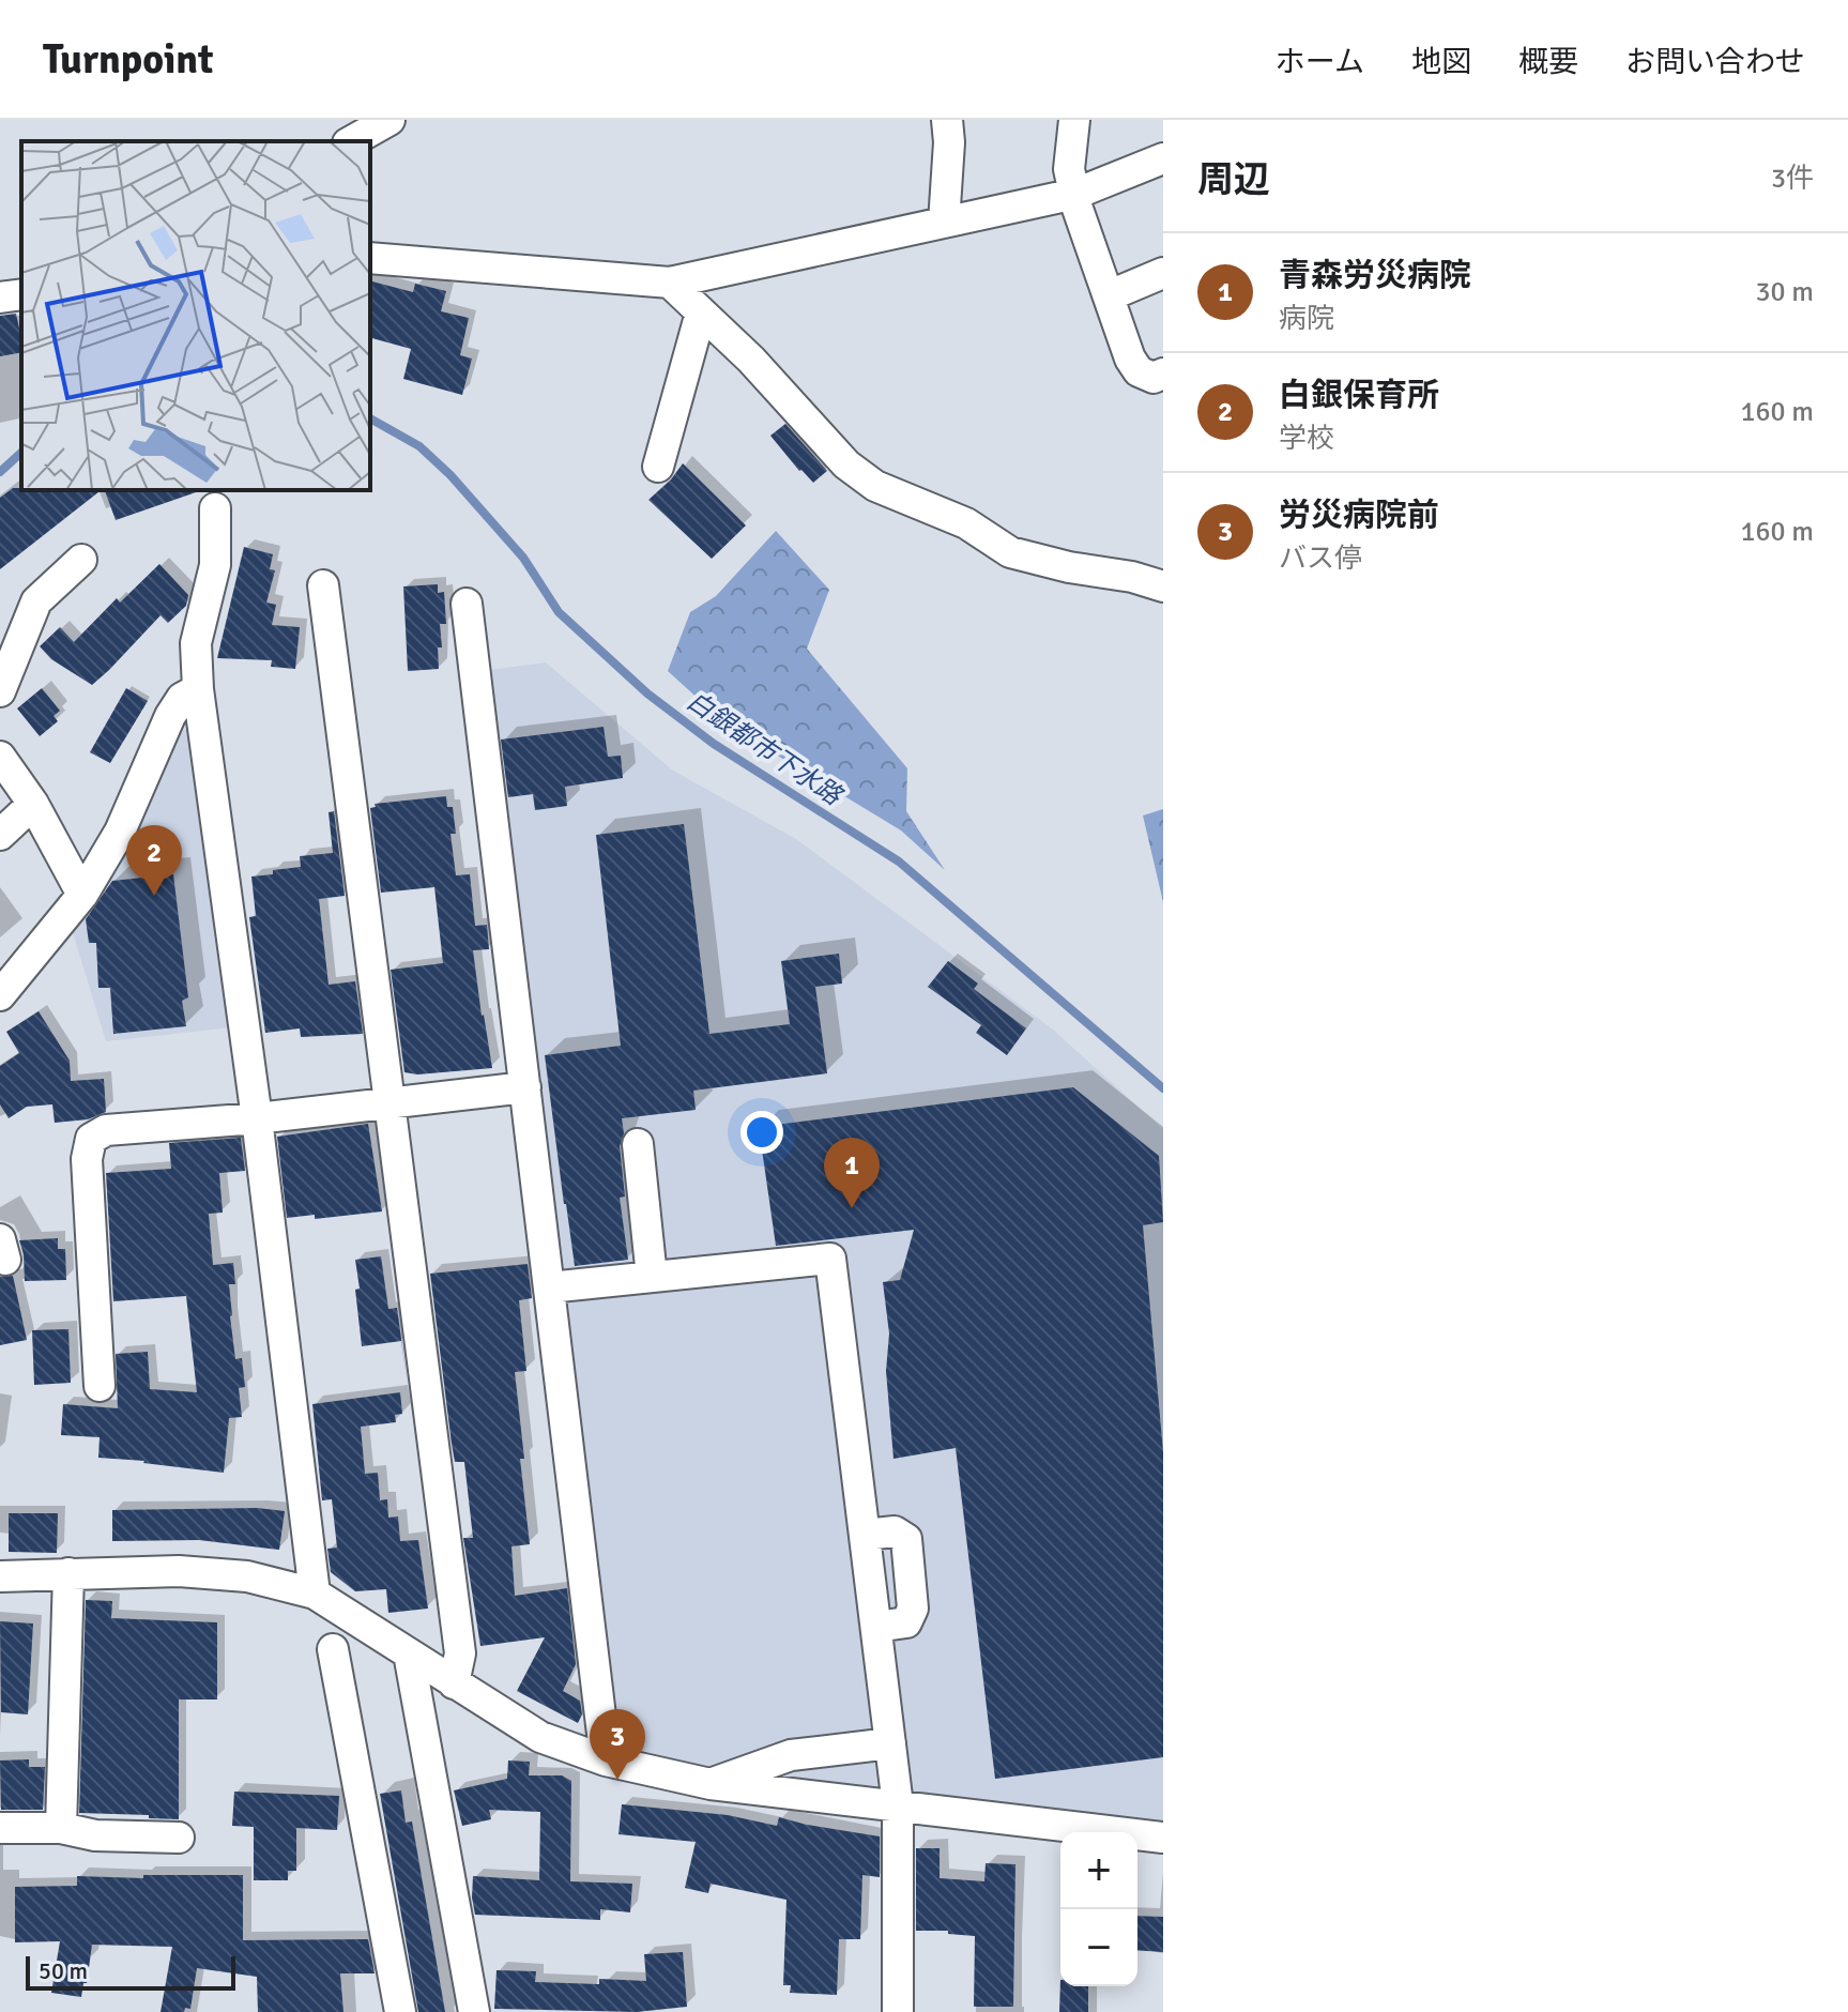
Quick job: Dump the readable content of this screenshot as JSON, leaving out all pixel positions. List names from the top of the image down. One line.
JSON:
{"water":["白銀都市下水路"],"scale_bar":"50 m","page":{"header":"Turnpoint","nav":["ホーム","地図","概要","お問い合わせ"],"heading":["周辺","3件"],"list":[{"mark":"1","name":"青森労災病院","note":"病院","value":"30 m"},{"mark":"2","name":"白銀保育所","note":"学校","value":"160 m"},{"mark":"3","name":"労災病院前","note":"バス停","value":"160 m"}],"pins":["2","1","3"],"map_buttons":["+","−"],"scale":"50 m"}}
